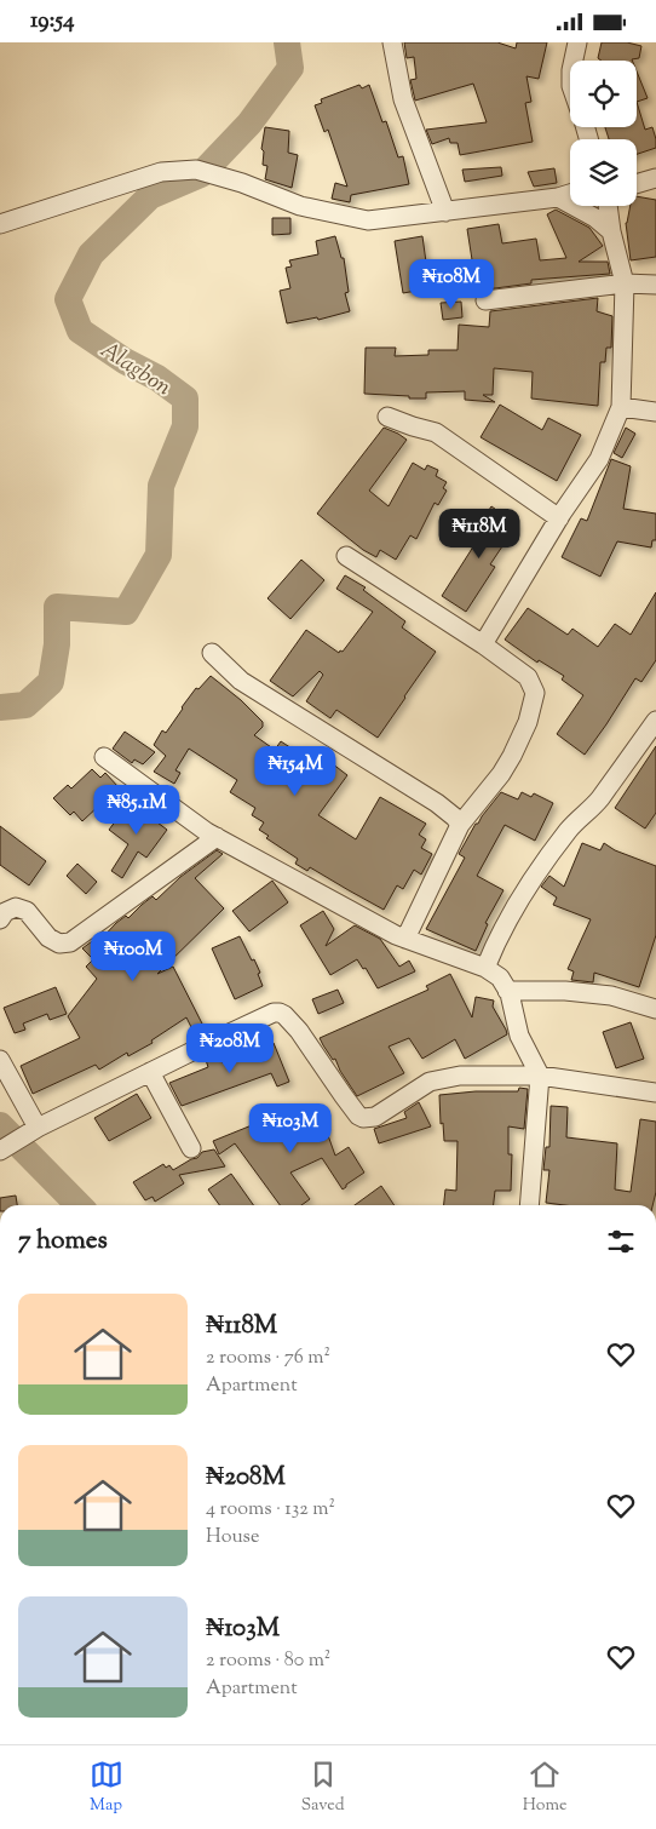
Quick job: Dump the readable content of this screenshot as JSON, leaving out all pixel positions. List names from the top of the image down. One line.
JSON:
{"water":["Alagbon"],"page":{"status":"19:54","price":["₦108M","₦118M","₦154M","₦85.1M","₦100M","₦208M","₦103M"],"heading":"7 homes","list":[{"name":"₦118M","note":"2 rooms · 76 m² · Apartment"},{"name":"₦208M","note":"4 rooms · 132 m² · House"},{"name":"₦103M","note":"2 rooms · 80 m² · Apartment"}],"tabs":["Map","Saved","Home"]}}
